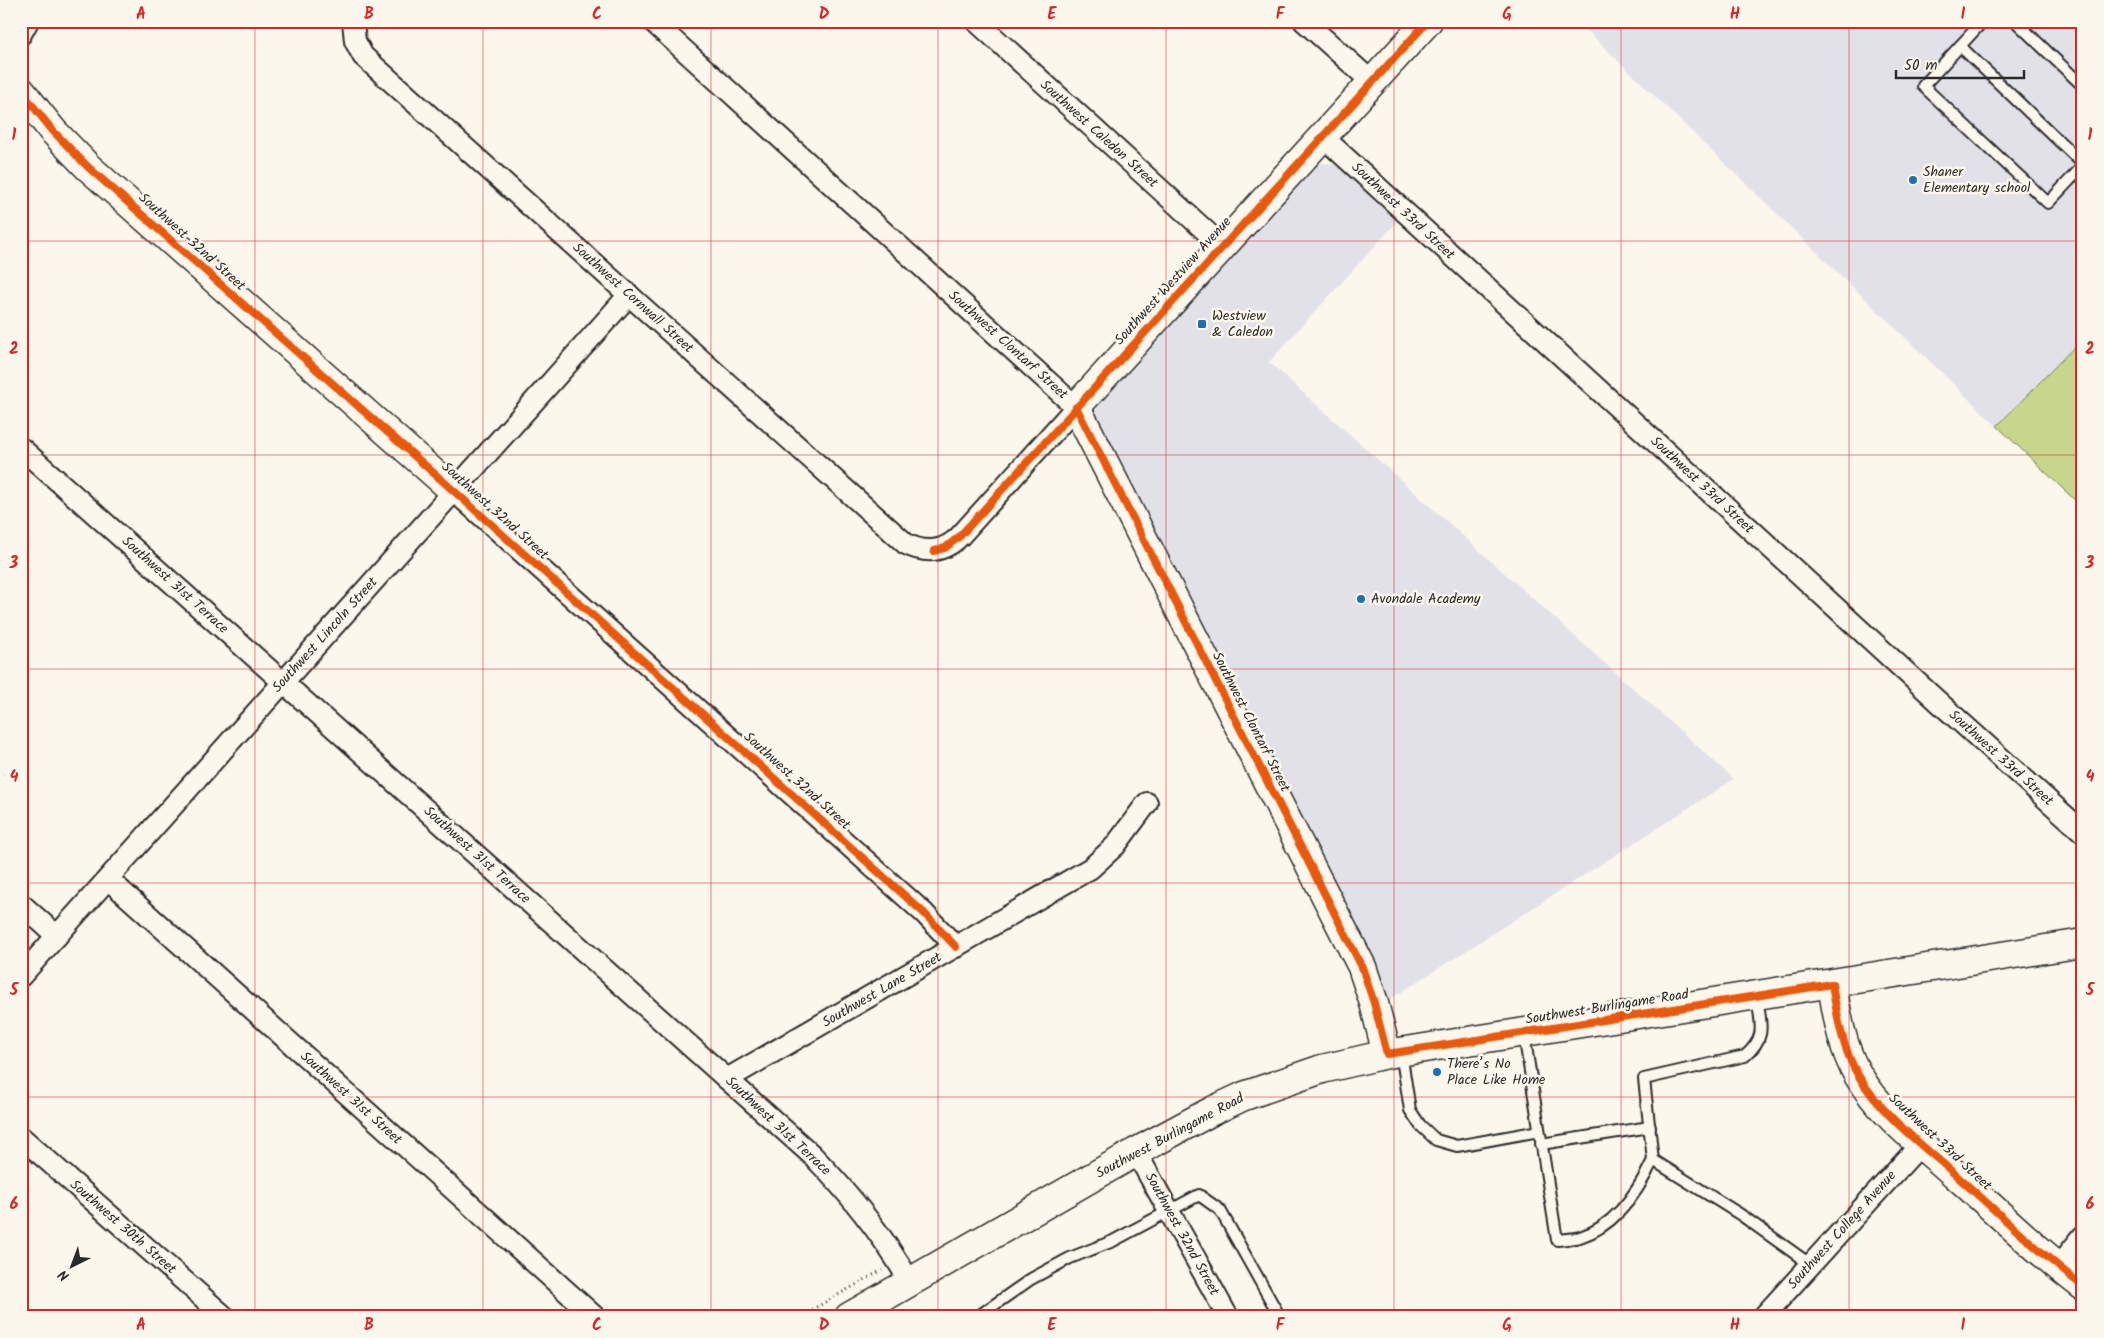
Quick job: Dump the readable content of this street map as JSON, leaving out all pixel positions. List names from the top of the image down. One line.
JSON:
{"streets":{"street":["Southwest Caledon Street","Southwest 33rd Street","Southwest 32nd Street","Southwest Westview Avenue","Southwest Cornwall Street","Southwest Clontarf Street","Southwest 31st Terrace","Southwest Lincoln Street","Southwest Lane Street","Southwest Burlingame Road","Southwest 31st Street","Southwest 30th Street","Southwest College Avenue"]},"crossings":[["Southwest Caledon Street","Southwest Westview Avenue"],["Southwest 33rd Street","Southwest Westview Avenue"],["Southwest 33rd Street","Southwest Burlingame Road"],["Southwest 33rd Street","Southwest College Avenue"],["Southwest 32nd Street","Southwest Lincoln Street"],["Southwest 32nd Street","Southwest Lane Street"],["Southwest 32nd Street","Southwest Burlingame Road"],["Southwest Westview Avenue","Southwest Cornwall Street"],["Southwest Westview Avenue","Southwest Clontarf Street"],["Southwest Cornwall Street","Southwest Lincoln Street"],["Southwest Clontarf Street","Southwest Burlingame Road"],["Southwest 31st Terrace","Southwest Lincoln Street"],["Southwest 31st Terrace","Southwest Lane Street"],["Southwest 31st Terrace","Southwest Burlingame Road"],["Southwest Lincoln Street","Southwest 31st Street"]],"places":{"other":["Shaner Elementary school","Avondale Academy","There’s No Place Like Home"],"transit":["Westview & Caledon"]},"scale_bar":"50 m","north":"bottom left","grid":{"columns":["A","B","C","D","E","F","G","H","I"],"rows":["1","2","3","4","5","6"]}}
